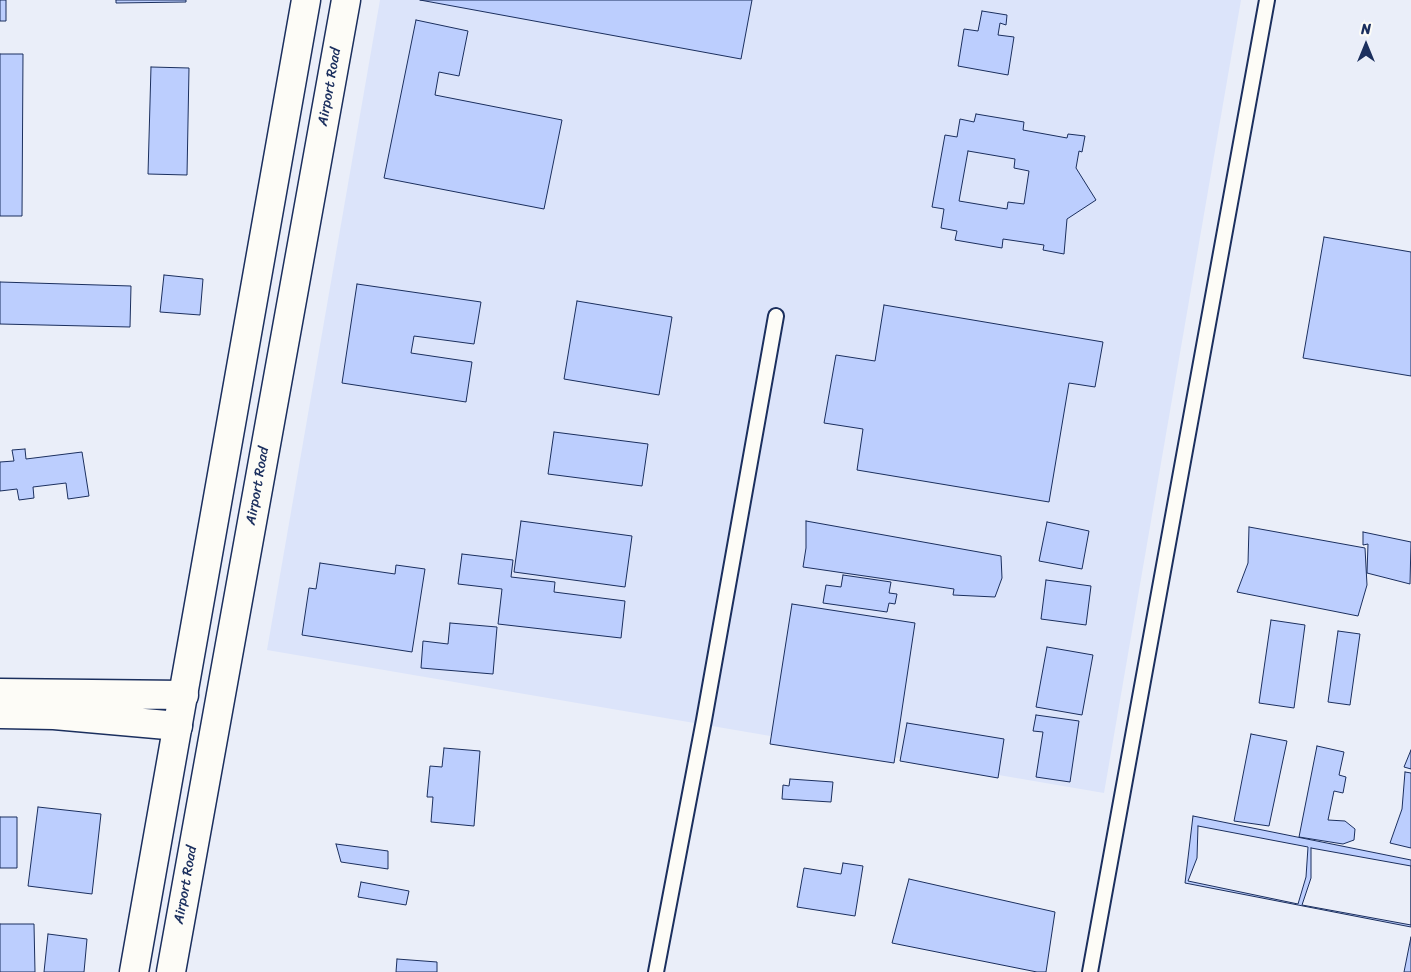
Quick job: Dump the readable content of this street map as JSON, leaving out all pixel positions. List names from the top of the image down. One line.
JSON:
{"streets":{"main road":["Airport Road"]},"north":"top"}
